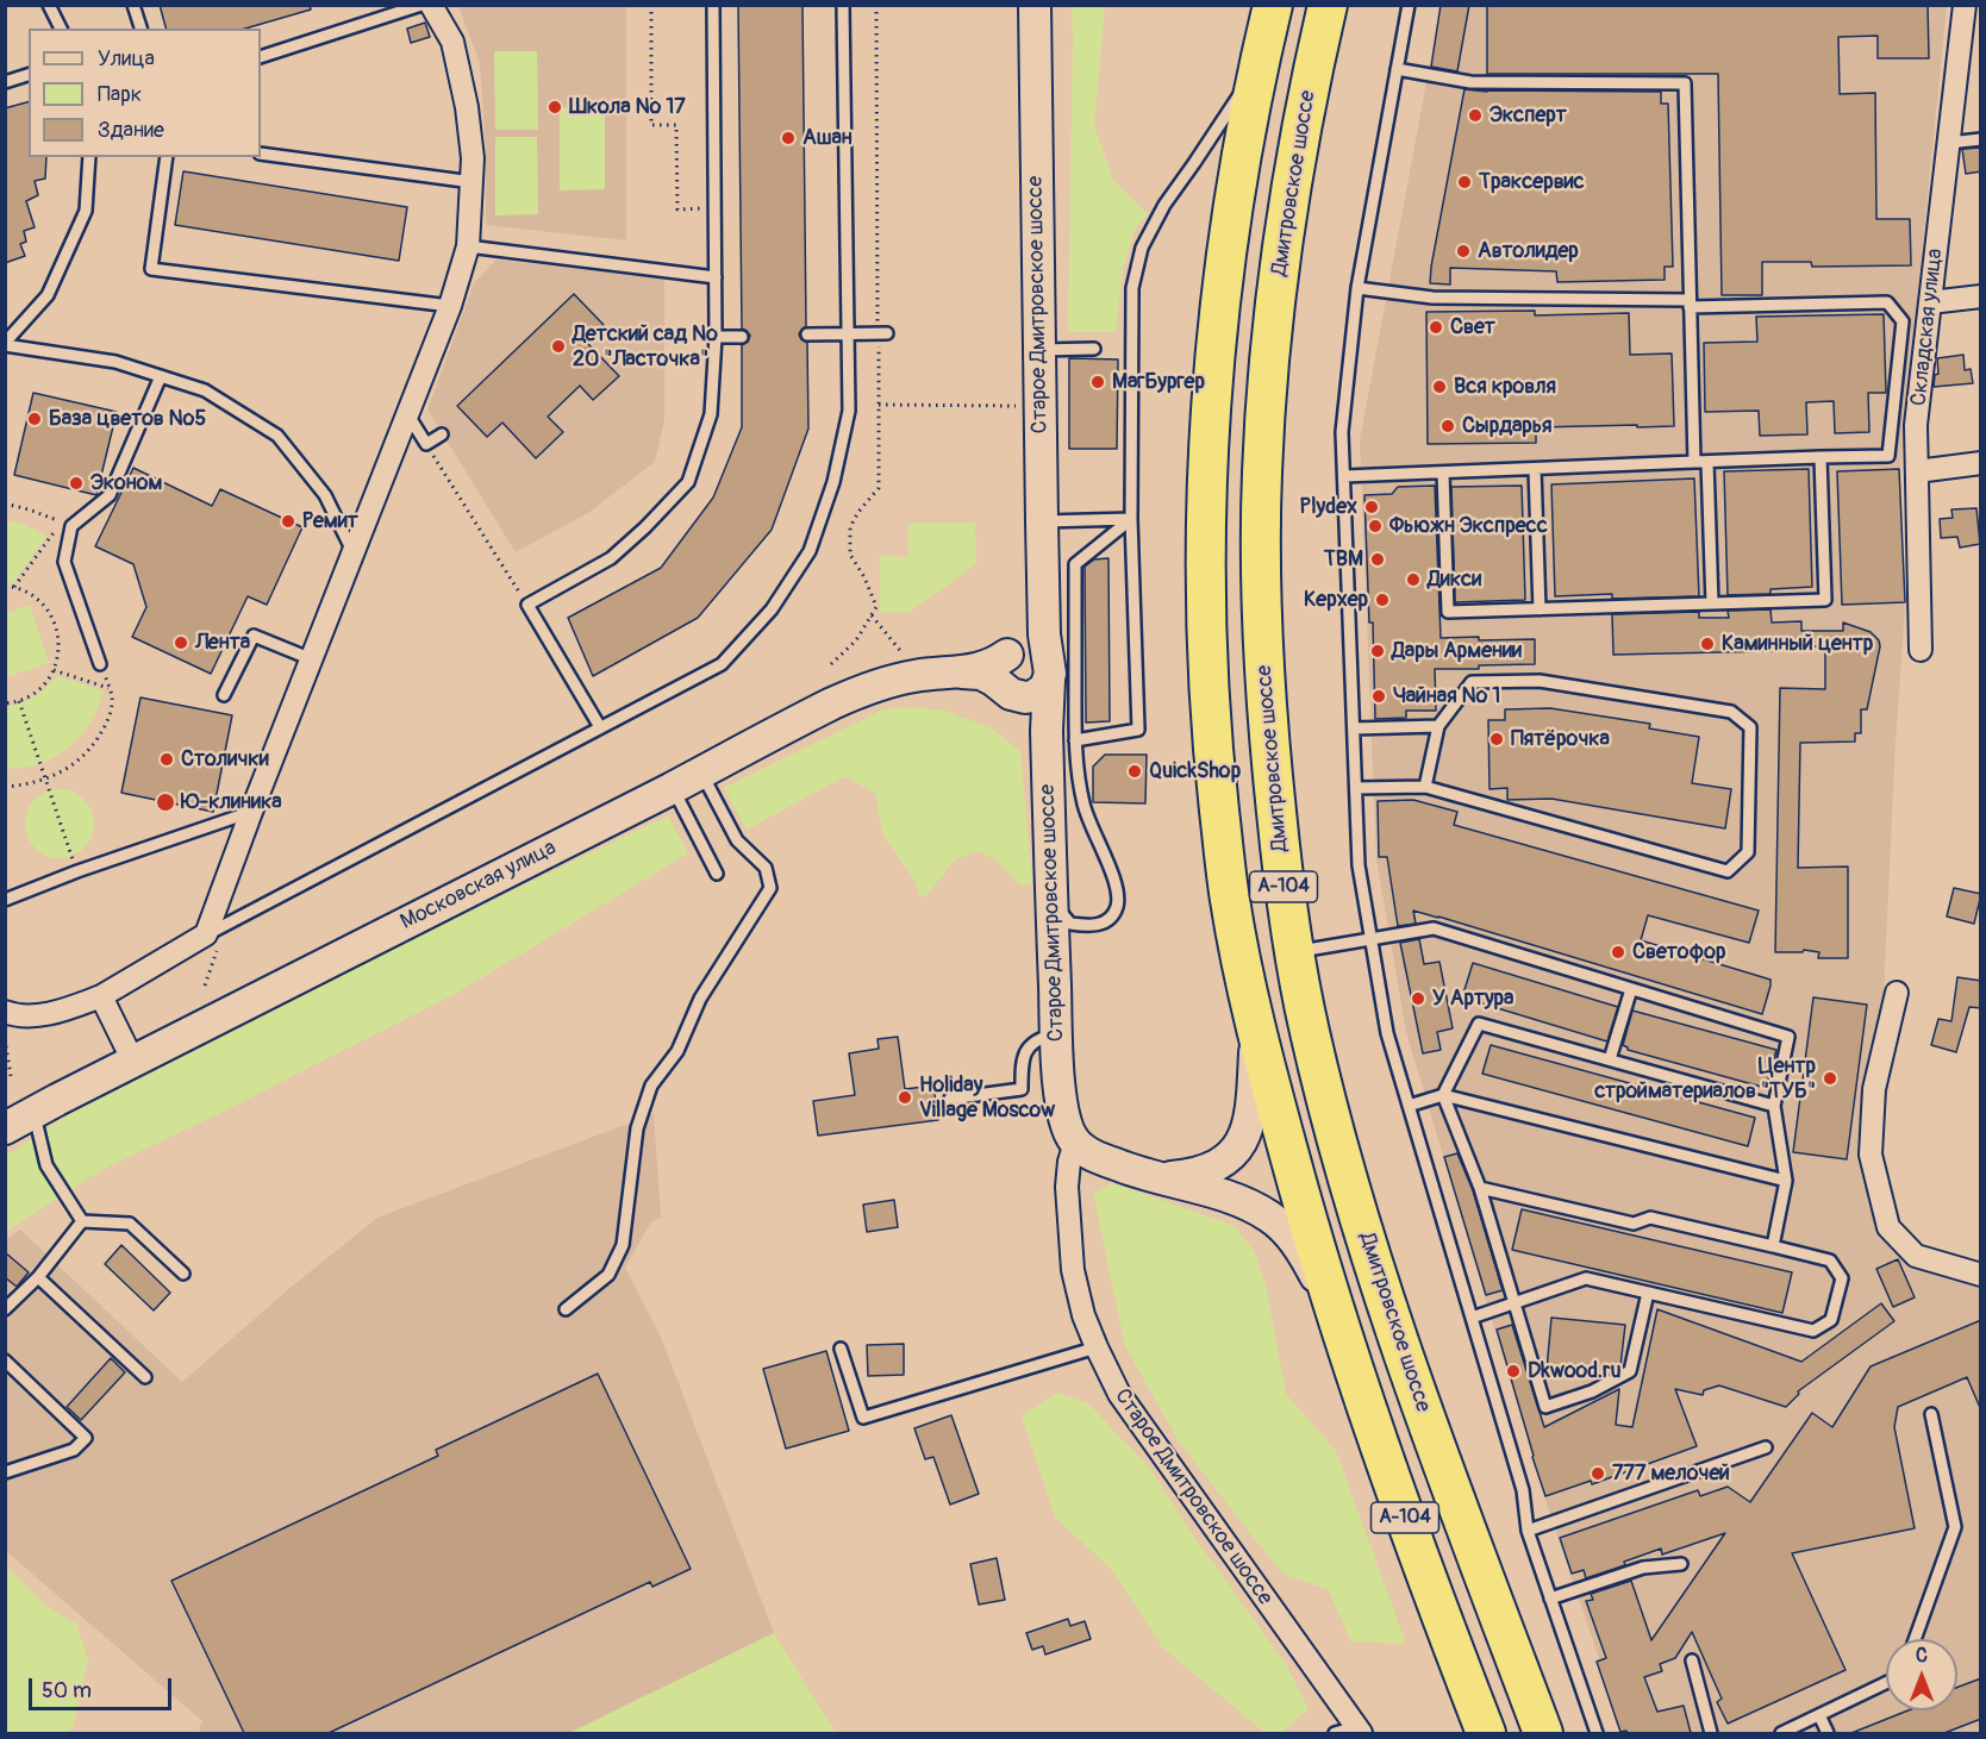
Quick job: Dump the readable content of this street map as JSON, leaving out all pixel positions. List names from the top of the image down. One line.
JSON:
{"streets":{"highway":["Дмитровское шоссе","А-104"],"main road":["Старое Дмитровское шоссе","Московская улица"],"street":["Складская улица"]},"crossings":[["Старое Дмитровское шоссе","Московская улица"],["Старое Дмитровское шоссе","А-104"]],"places":["Школа № 17","Эксперт","Ашан","Траксервис","Автолидер","Свет","Детский сад № 20 \"Ласточка\"","МагБургер","Вся кровля","База цветов №5","Сырдарья","Эконом","Plydex","Ремит","Фьюжн Экспресс","ТВМ","Дикси","Керхер","Лента","Каминный центр","Дары Армении","Чайная № 1","Пятёрочка","Столички","QuickShop","Ю-клиника","Светофор","У Артура","Центр стройматериалов \"ТУБ\"","Holiday Village Moscow","Dkwood.ru","777 мелочей"],"legend":["Улица","Парк","Здание"],"scale_bar":"50 m","north":"top"}
